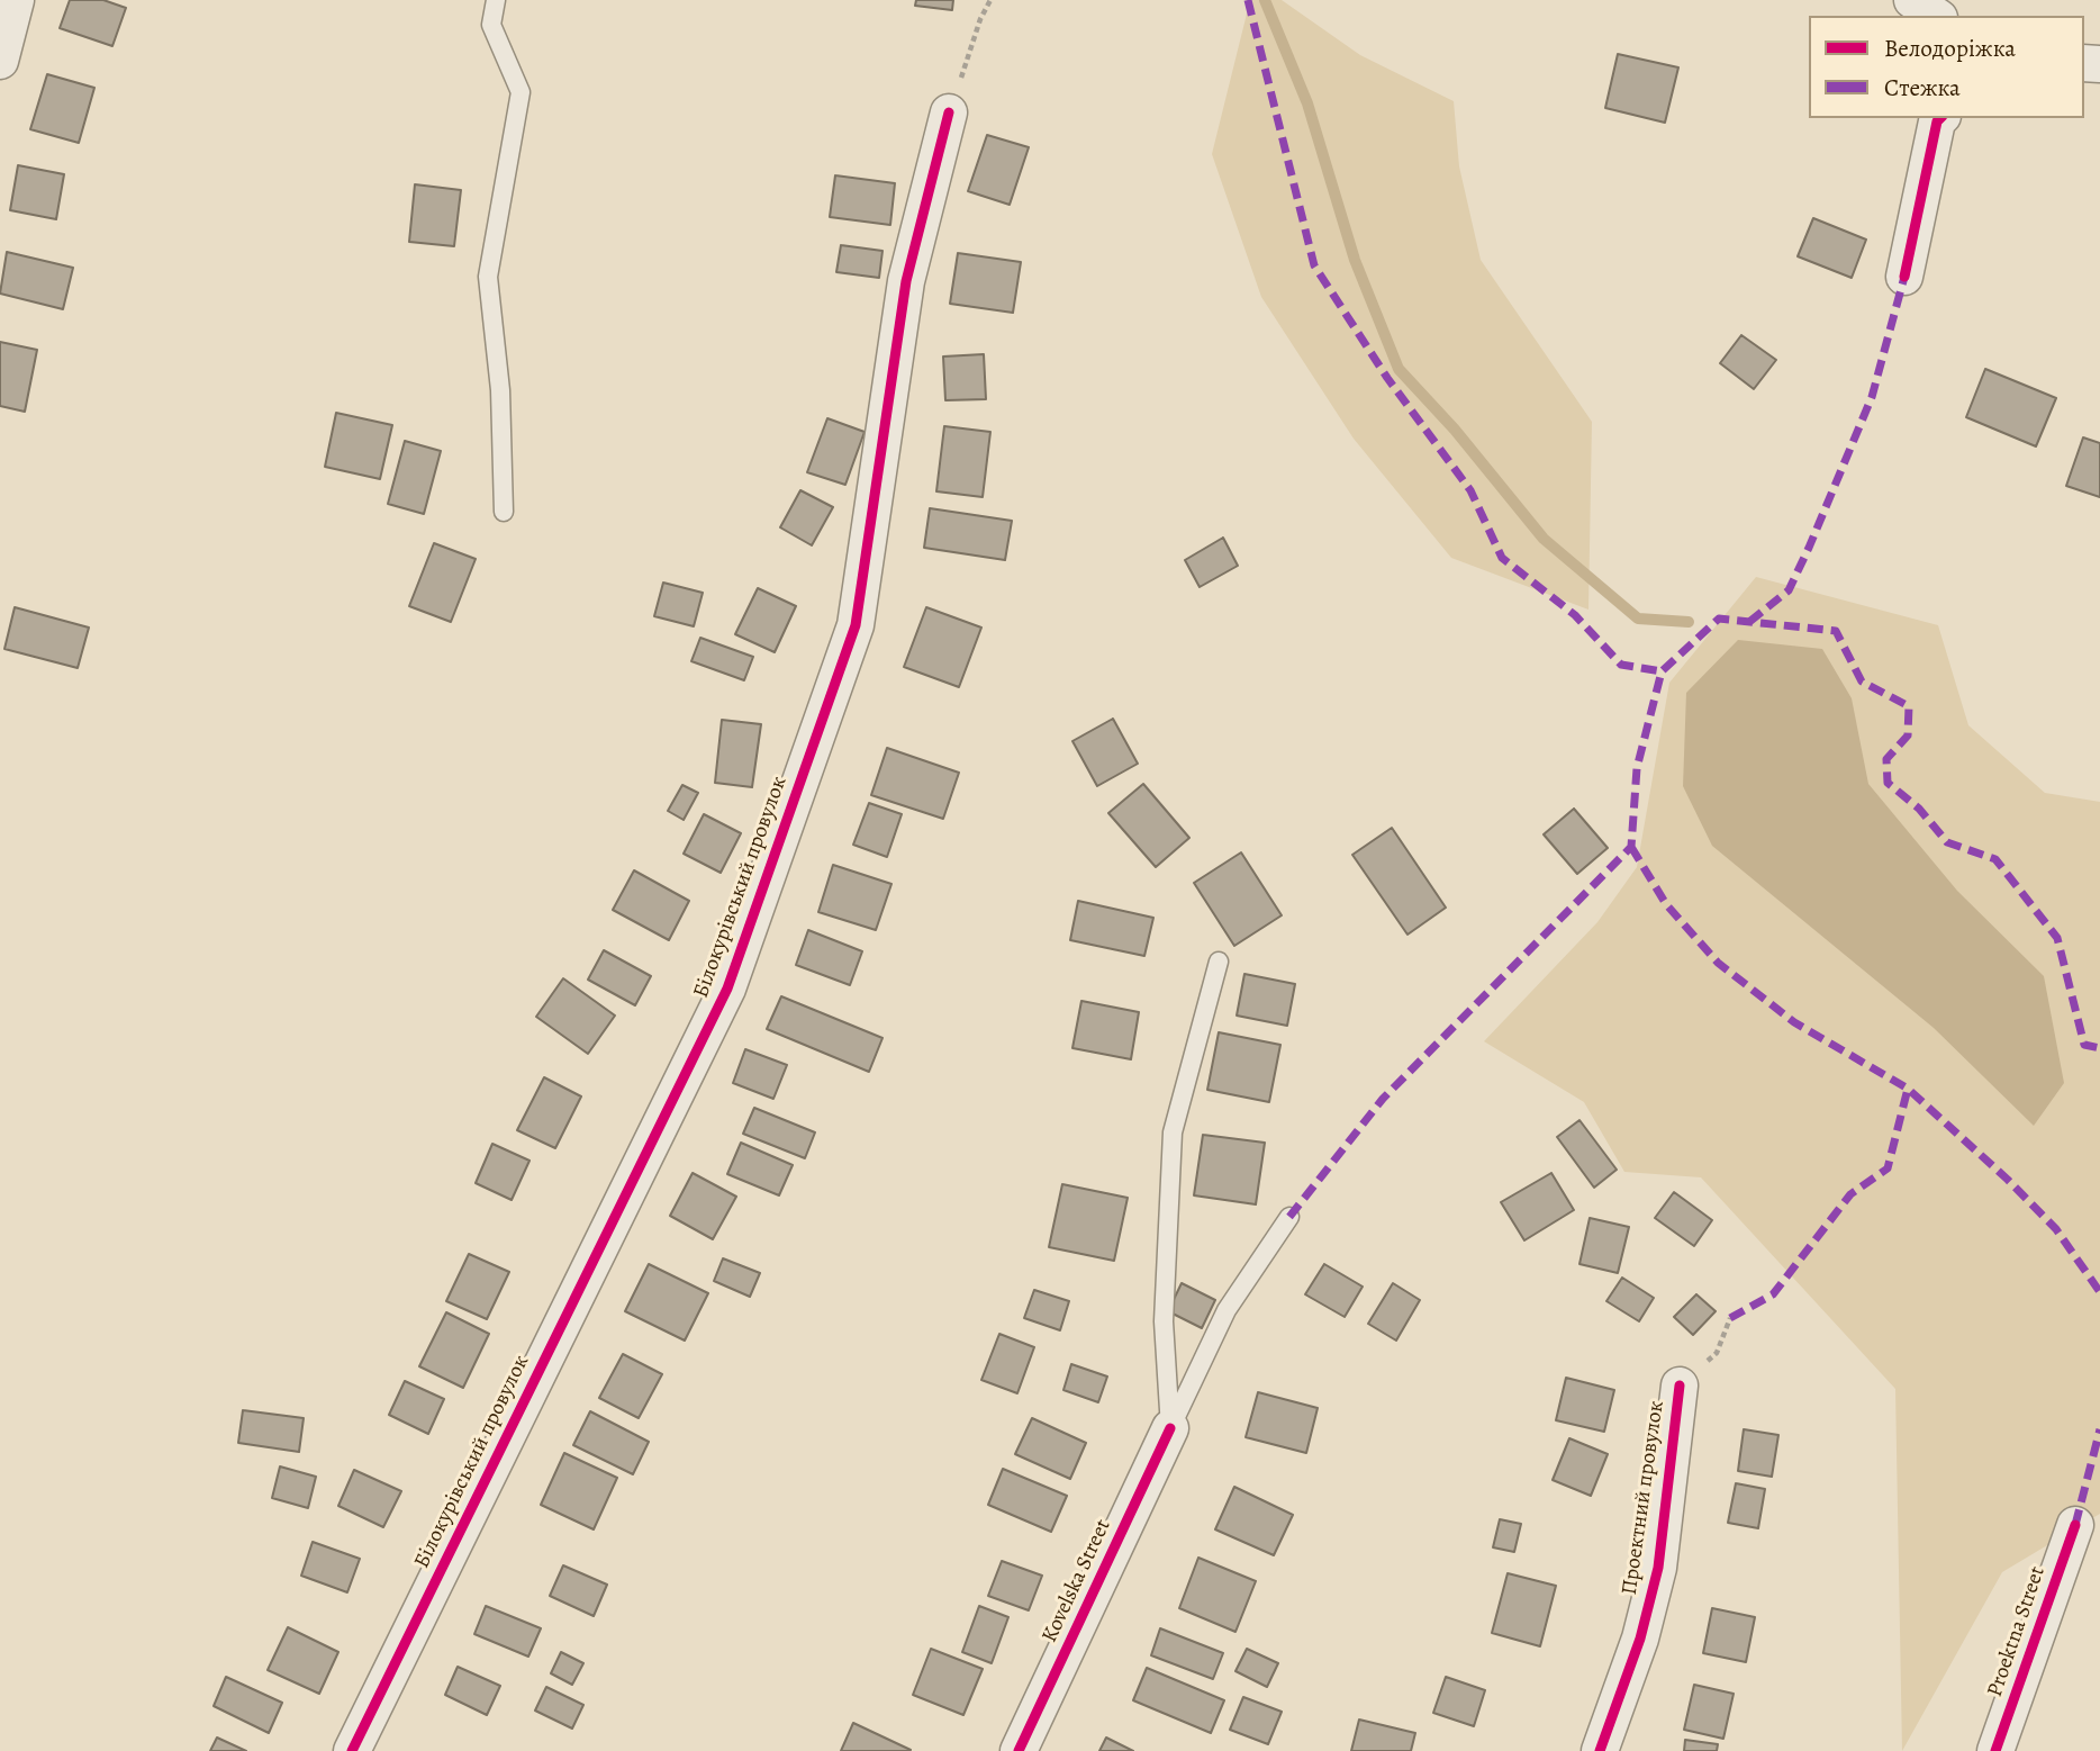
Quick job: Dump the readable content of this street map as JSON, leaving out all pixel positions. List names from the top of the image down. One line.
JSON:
{"streets":{"street":["Білокурівський провулок","Проектний провулок","Kovelska Street","Proektna Street"]},"legend":["Велодоріжка","Стежка"]}
